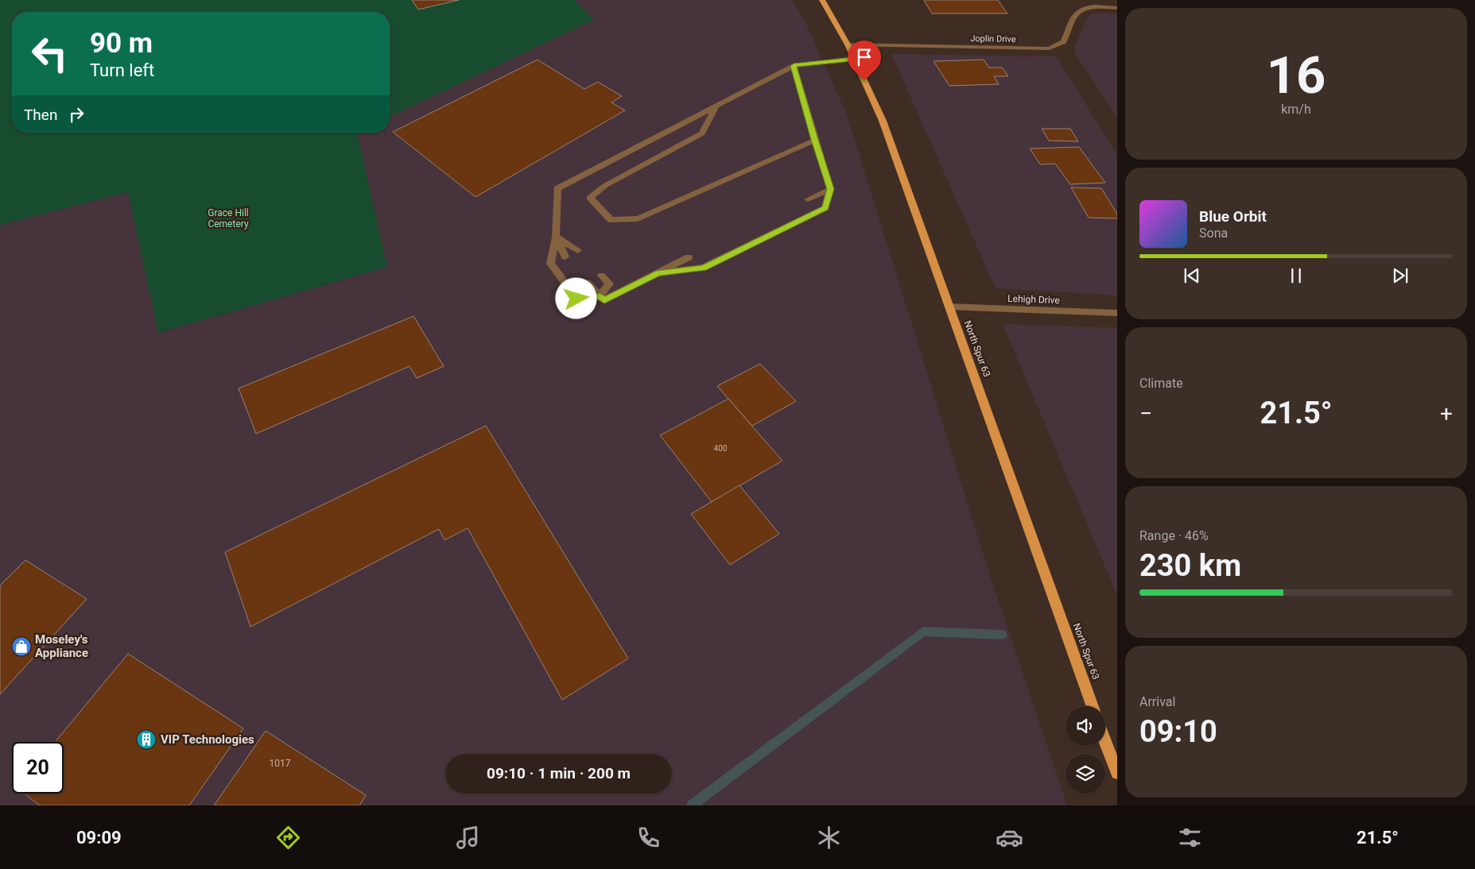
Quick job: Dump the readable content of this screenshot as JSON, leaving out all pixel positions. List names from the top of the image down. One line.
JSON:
{"streets":{"main road":["North Spur 63"],"street":["Joplin Drive","Lehigh Drive"]},"crossings":[["Joplin Drive","North Spur 63"],["Lehigh Drive","North Spur 63"]],"parks":["Grace Hill Cemetery"],"places":{"shop":["Moseley's Appliance"],"building":["VIP Technologies"]},"house_numbers":["400","1017"],"page":{"tile":[["16","km/h"],"Climate",["Range · 46%","230 km"],["Arrival","09:10"]],"turn":["90 m","Turn left"],"then":"Then","song":["Blue Orbit","Sona"],"heat":["−","21.5°","+"],"limit":"20","trip":"09:10 · 1 min · 200 m","tabs":["09:09","21.5°"]}}
